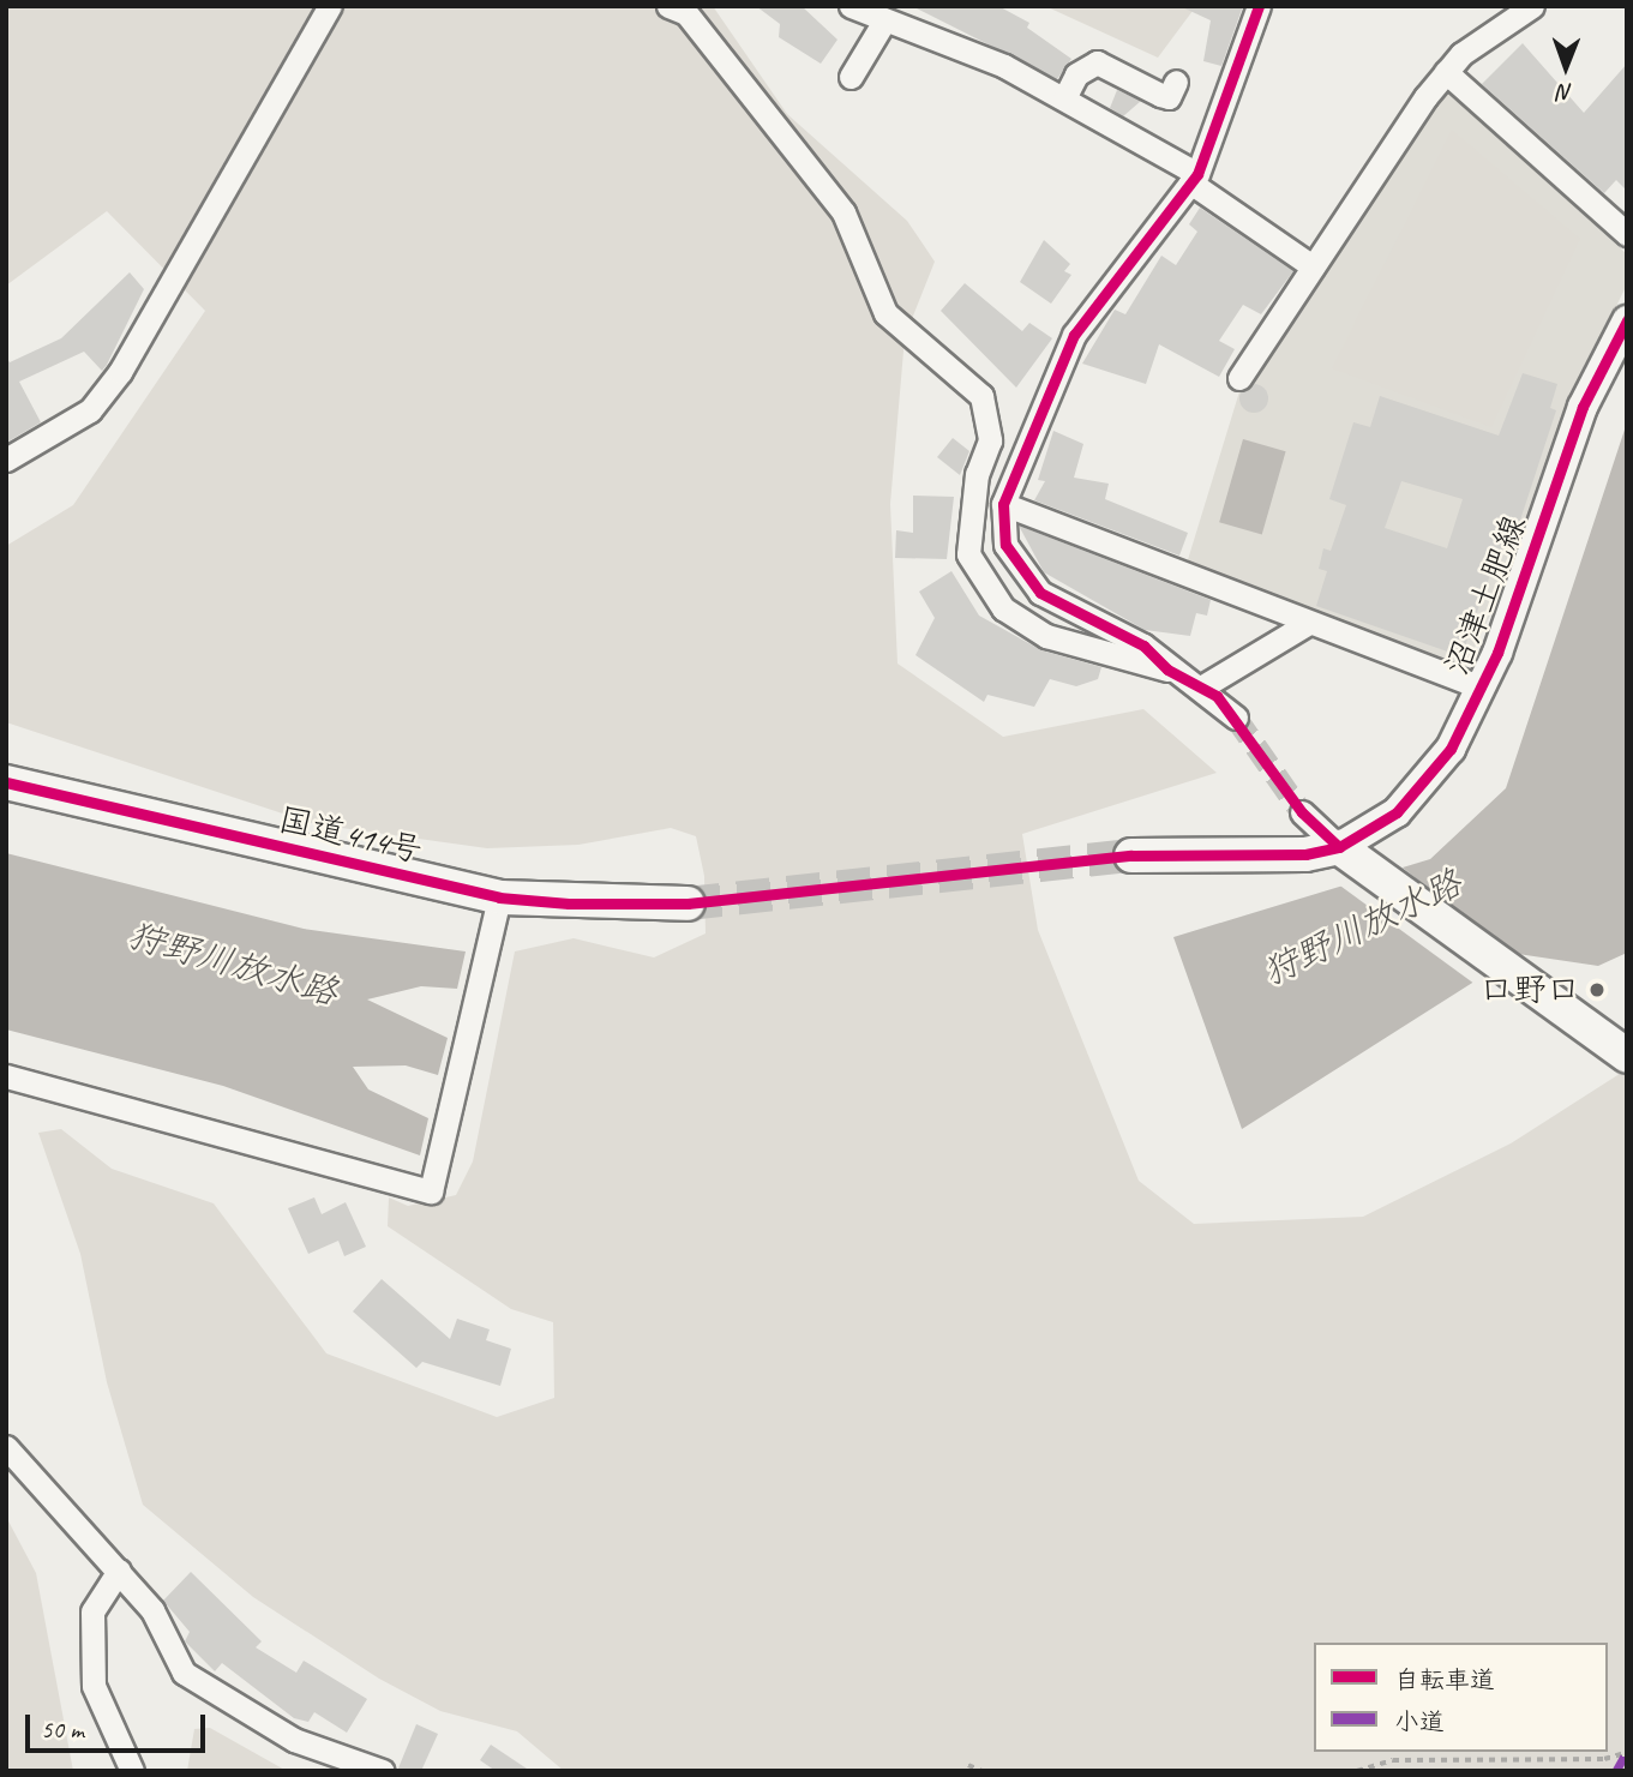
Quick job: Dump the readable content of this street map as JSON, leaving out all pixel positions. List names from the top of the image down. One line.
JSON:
{"streets":{"highway":["国道414号"],"main road":["沼津土肥線"]},"water":["狩野川放水路"],"places":["口野口"],"legend":["自転車道","小道"],"scale_bar":"50 m","north":"bottom"}
